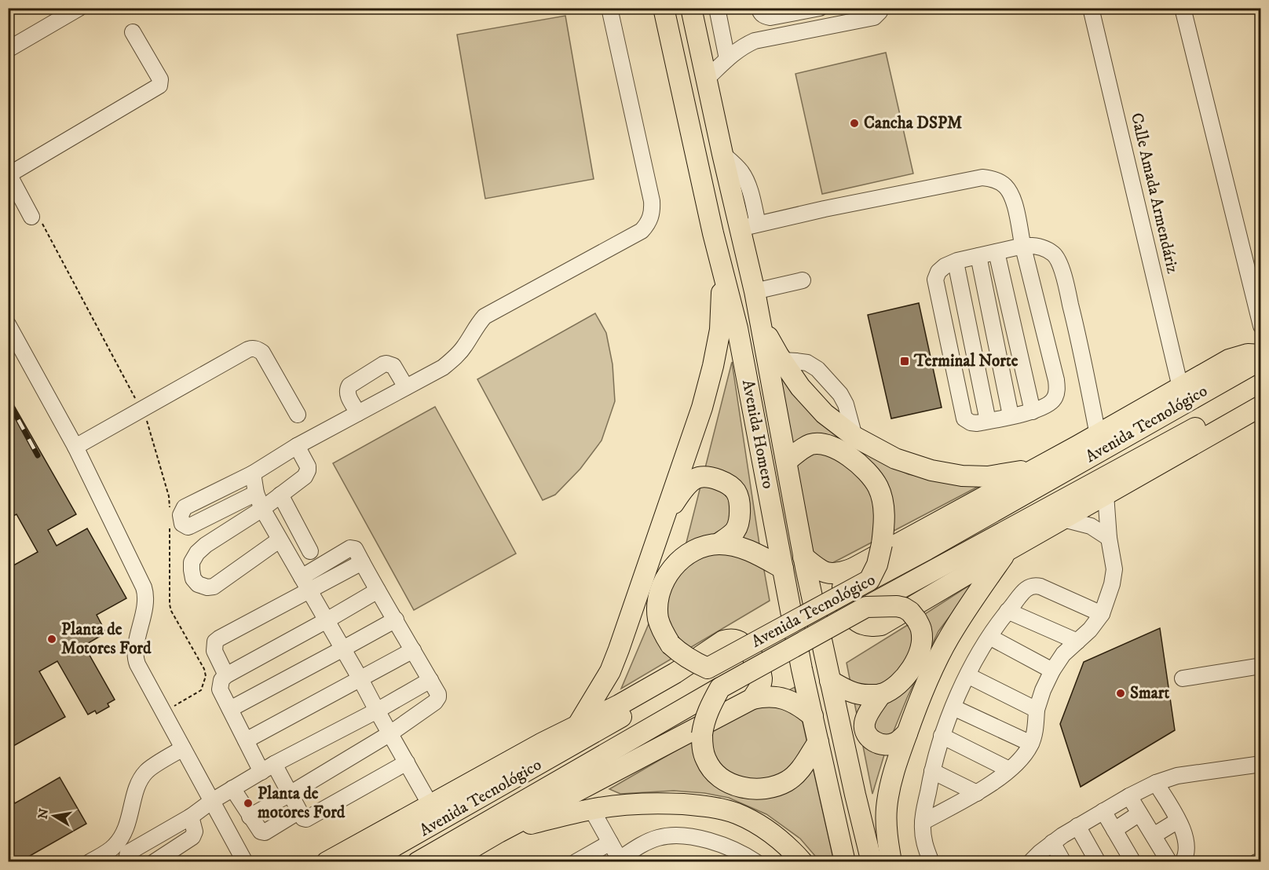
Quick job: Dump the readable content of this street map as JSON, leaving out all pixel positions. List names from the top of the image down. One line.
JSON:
{"streets":{"main road":["Avenida Tecnológico","Avenida Homero"],"street":["Calle Amada Armendáriz"]},"places":{"other":["Cancha DSPM","Planta de Motores Ford","Smart","Planta de motores Ford"],"transit":["Terminal Norte"]},"north":"left"}
